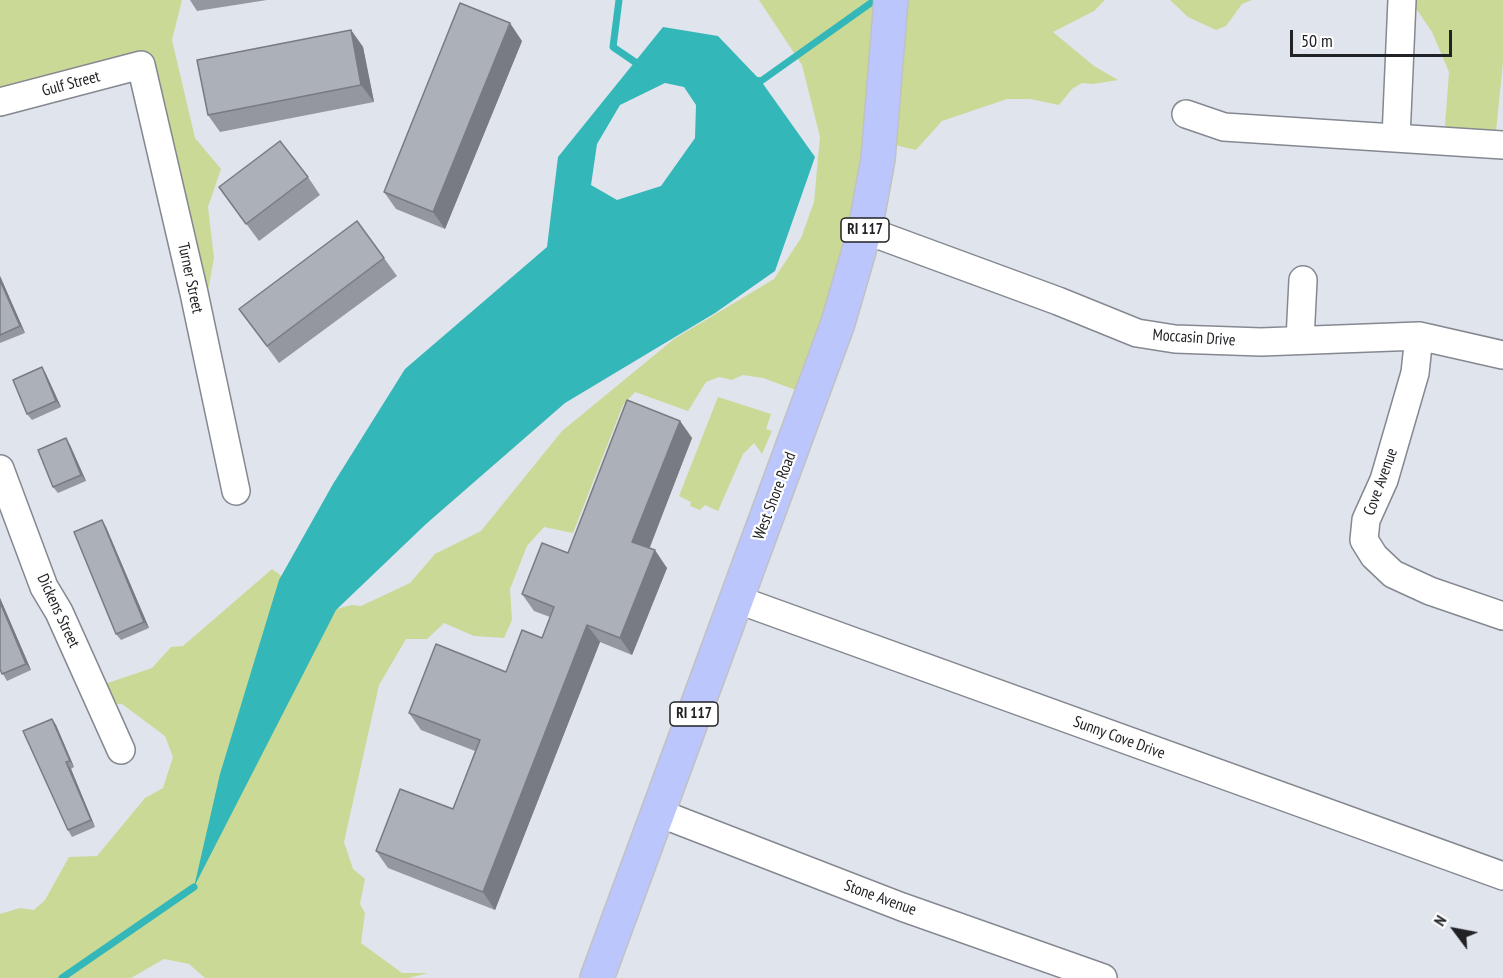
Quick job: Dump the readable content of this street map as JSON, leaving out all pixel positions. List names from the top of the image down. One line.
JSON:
{"streets":{"main road":["RI 117","West Shore Road"],"street":["Gulf Street","Turner Street","Moccasin Drive","Cove Avenue","Dickens Street","Sunny Cove Drive","Stone Avenue"]},"crossings":[["Gulf Street","Turner Street"],["Moccasin Drive","Cove Avenue"],["Moccasin Drive","West Shore Road"],["West Shore Road","Sunny Cove Drive"],["West Shore Road","Stone Avenue"]],"scale_bar":"50 m","north":"top left"}
